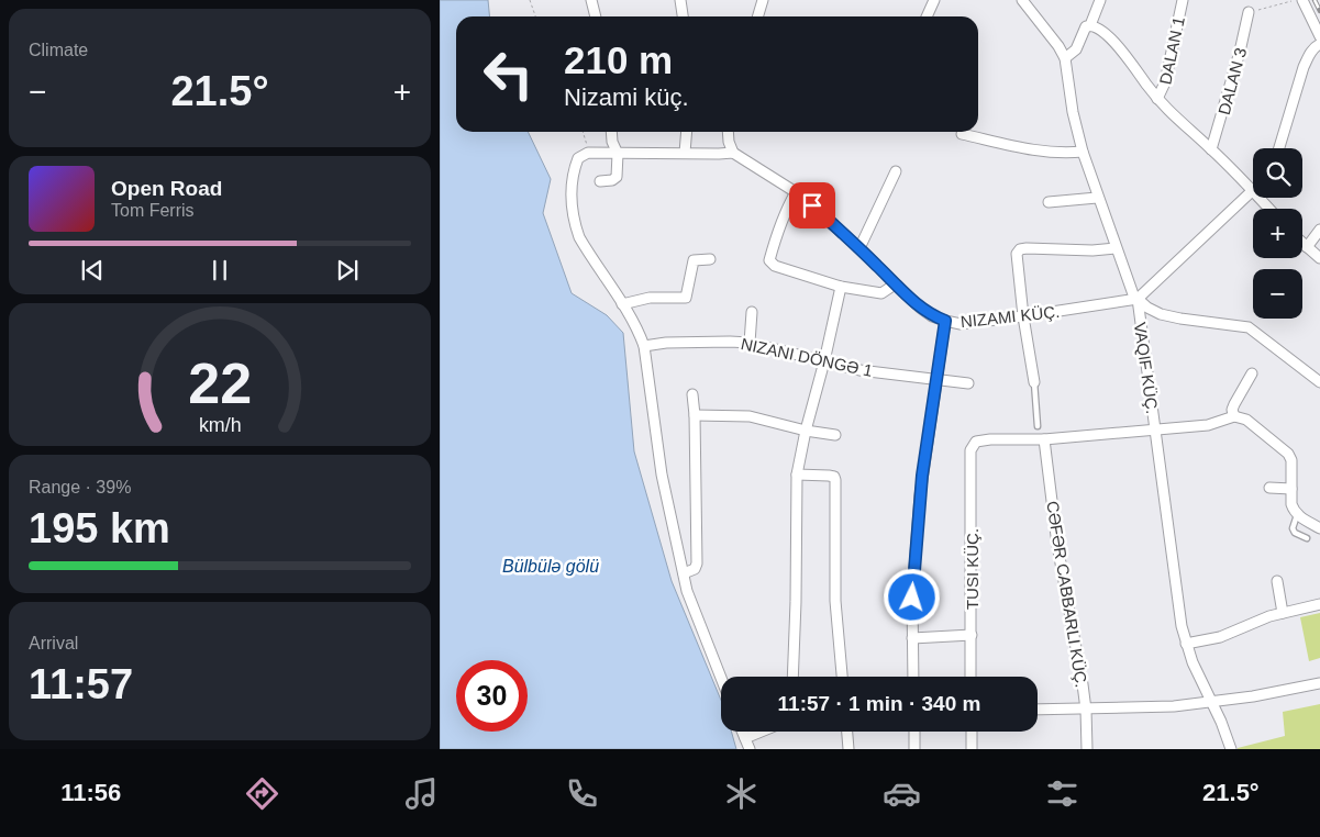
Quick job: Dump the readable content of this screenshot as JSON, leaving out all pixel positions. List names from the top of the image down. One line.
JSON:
{"streets":{"street":["DALAN 1","DALAN 3","NIZAMI KÜÇ.","NIZANI DÖNGƏ 1","VAQIF KÜÇ.","TUSI KÜÇ."]},"crossings":[["NIZAMI KÜÇ.","VAQIF KÜÇ."]],"water":["Bülbülə gölü"],"page":{"tile":["Climate",["Range · 39%","195 km"],["Arrival","11:57"]],"turn":["210 m","Nizami küç."],"heat":["−","21.5°","+"],"map_buttons":["+","−"],"song":["Open Road","Tom Ferris"],"limit":"30","trip":"11:57 · 1 min · 340 m","tabs":["11:56","21.5°"],"gauge":["22","km/h"]}}
